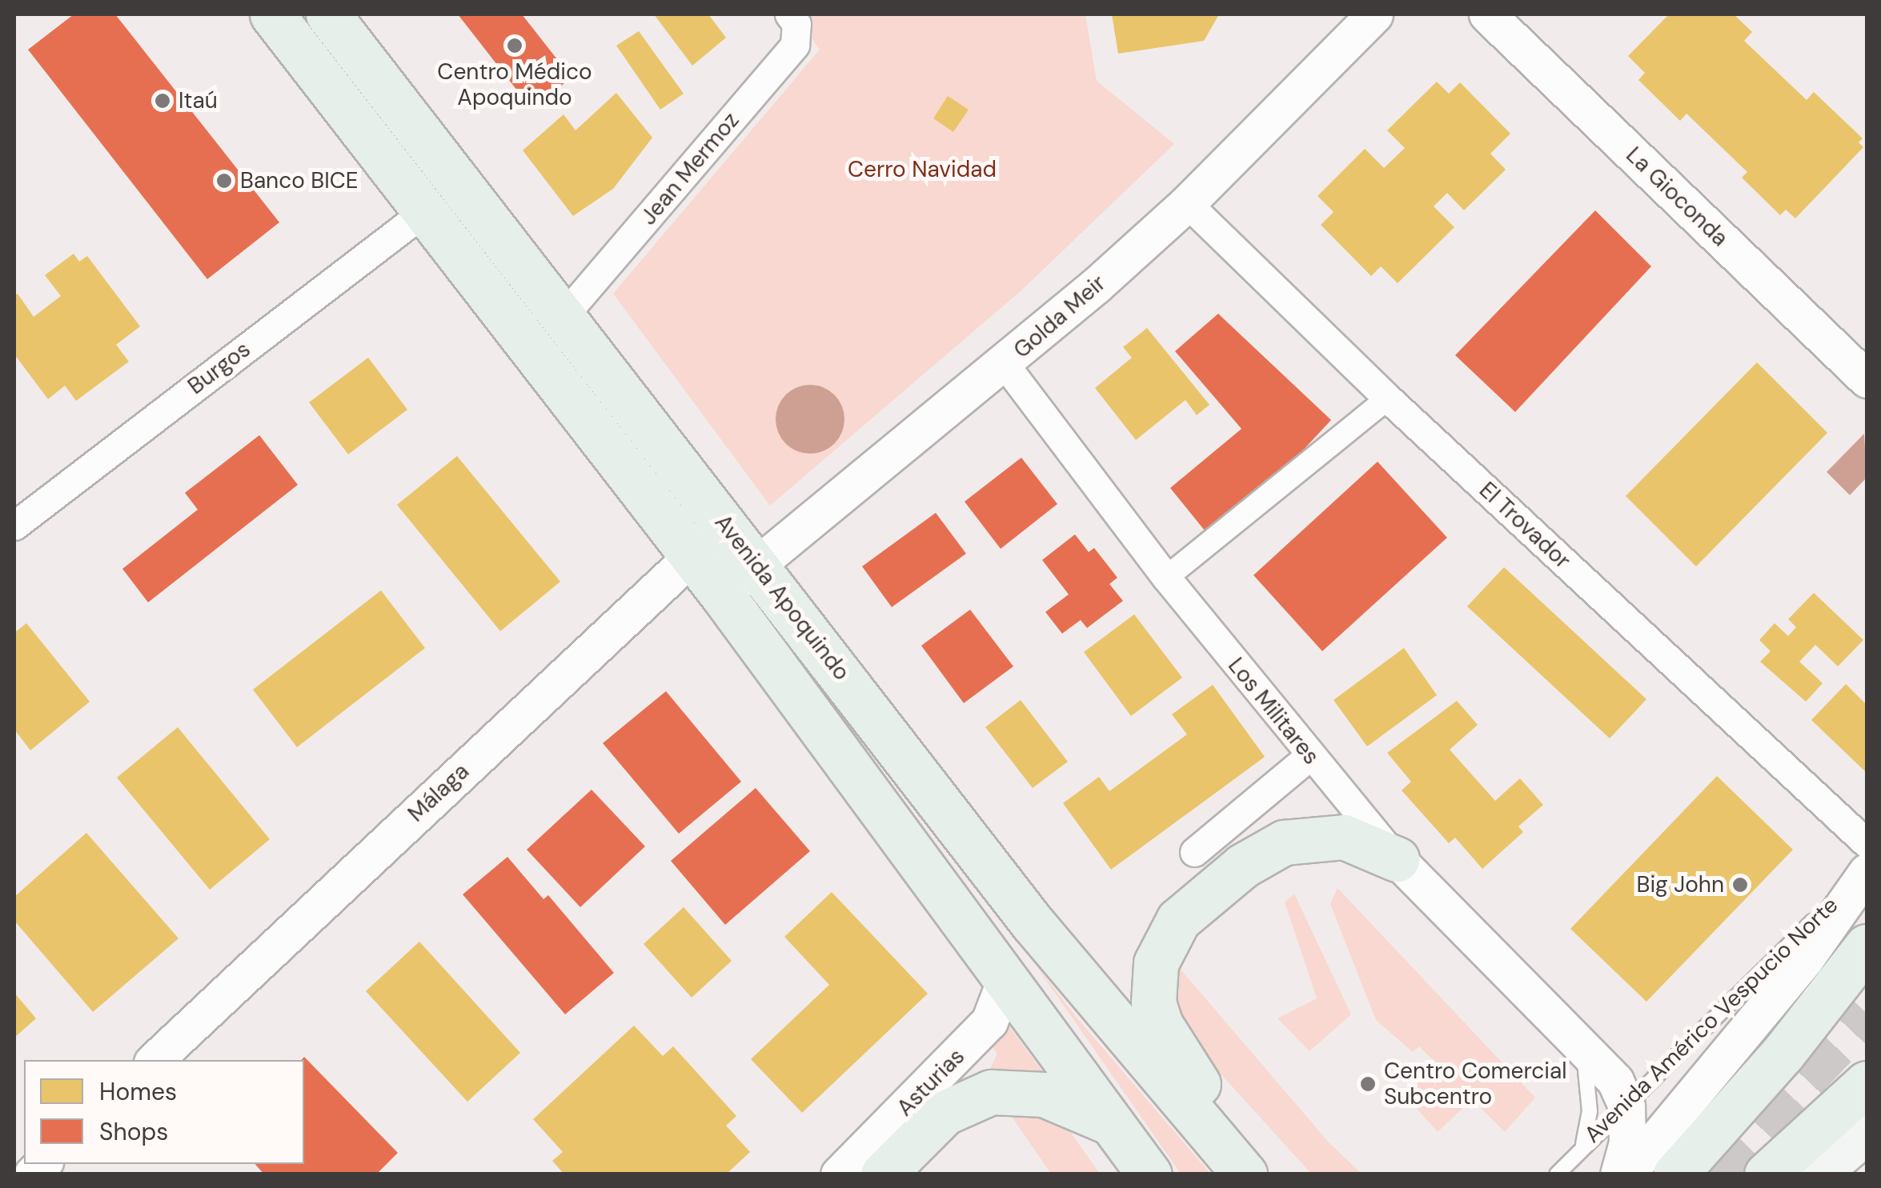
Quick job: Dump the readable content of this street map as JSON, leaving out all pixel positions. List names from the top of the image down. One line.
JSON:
{"streets":{"main road":["Avenida Apoquindo"],"street":["Jean Mermoz","La Gioconda","Golda Meir","Burgos","El Trovador","Los Militares","Málaga","Avenida Américo Vespucio Norte","Asturias"]},"crossings":[["Jean Mermoz","Avenida Apoquindo"],["Golda Meir","El Trovador"],["Golda Meir","Avenida Apoquindo"],["Golda Meir","Los Militares"],["Burgos","Avenida Apoquindo"],["Avenida Apoquindo","Málaga"],["Avenida Apoquindo","Asturias"],["Los Militares","Avenida Américo Vespucio Norte"]],"parks":["Cerro Navidad"],"places":["Centro Médico Apoquindo","Itaú","Banco BICE","Big John","Centro Comercial Subcentro"],"legend":["Homes","Shops"]}
